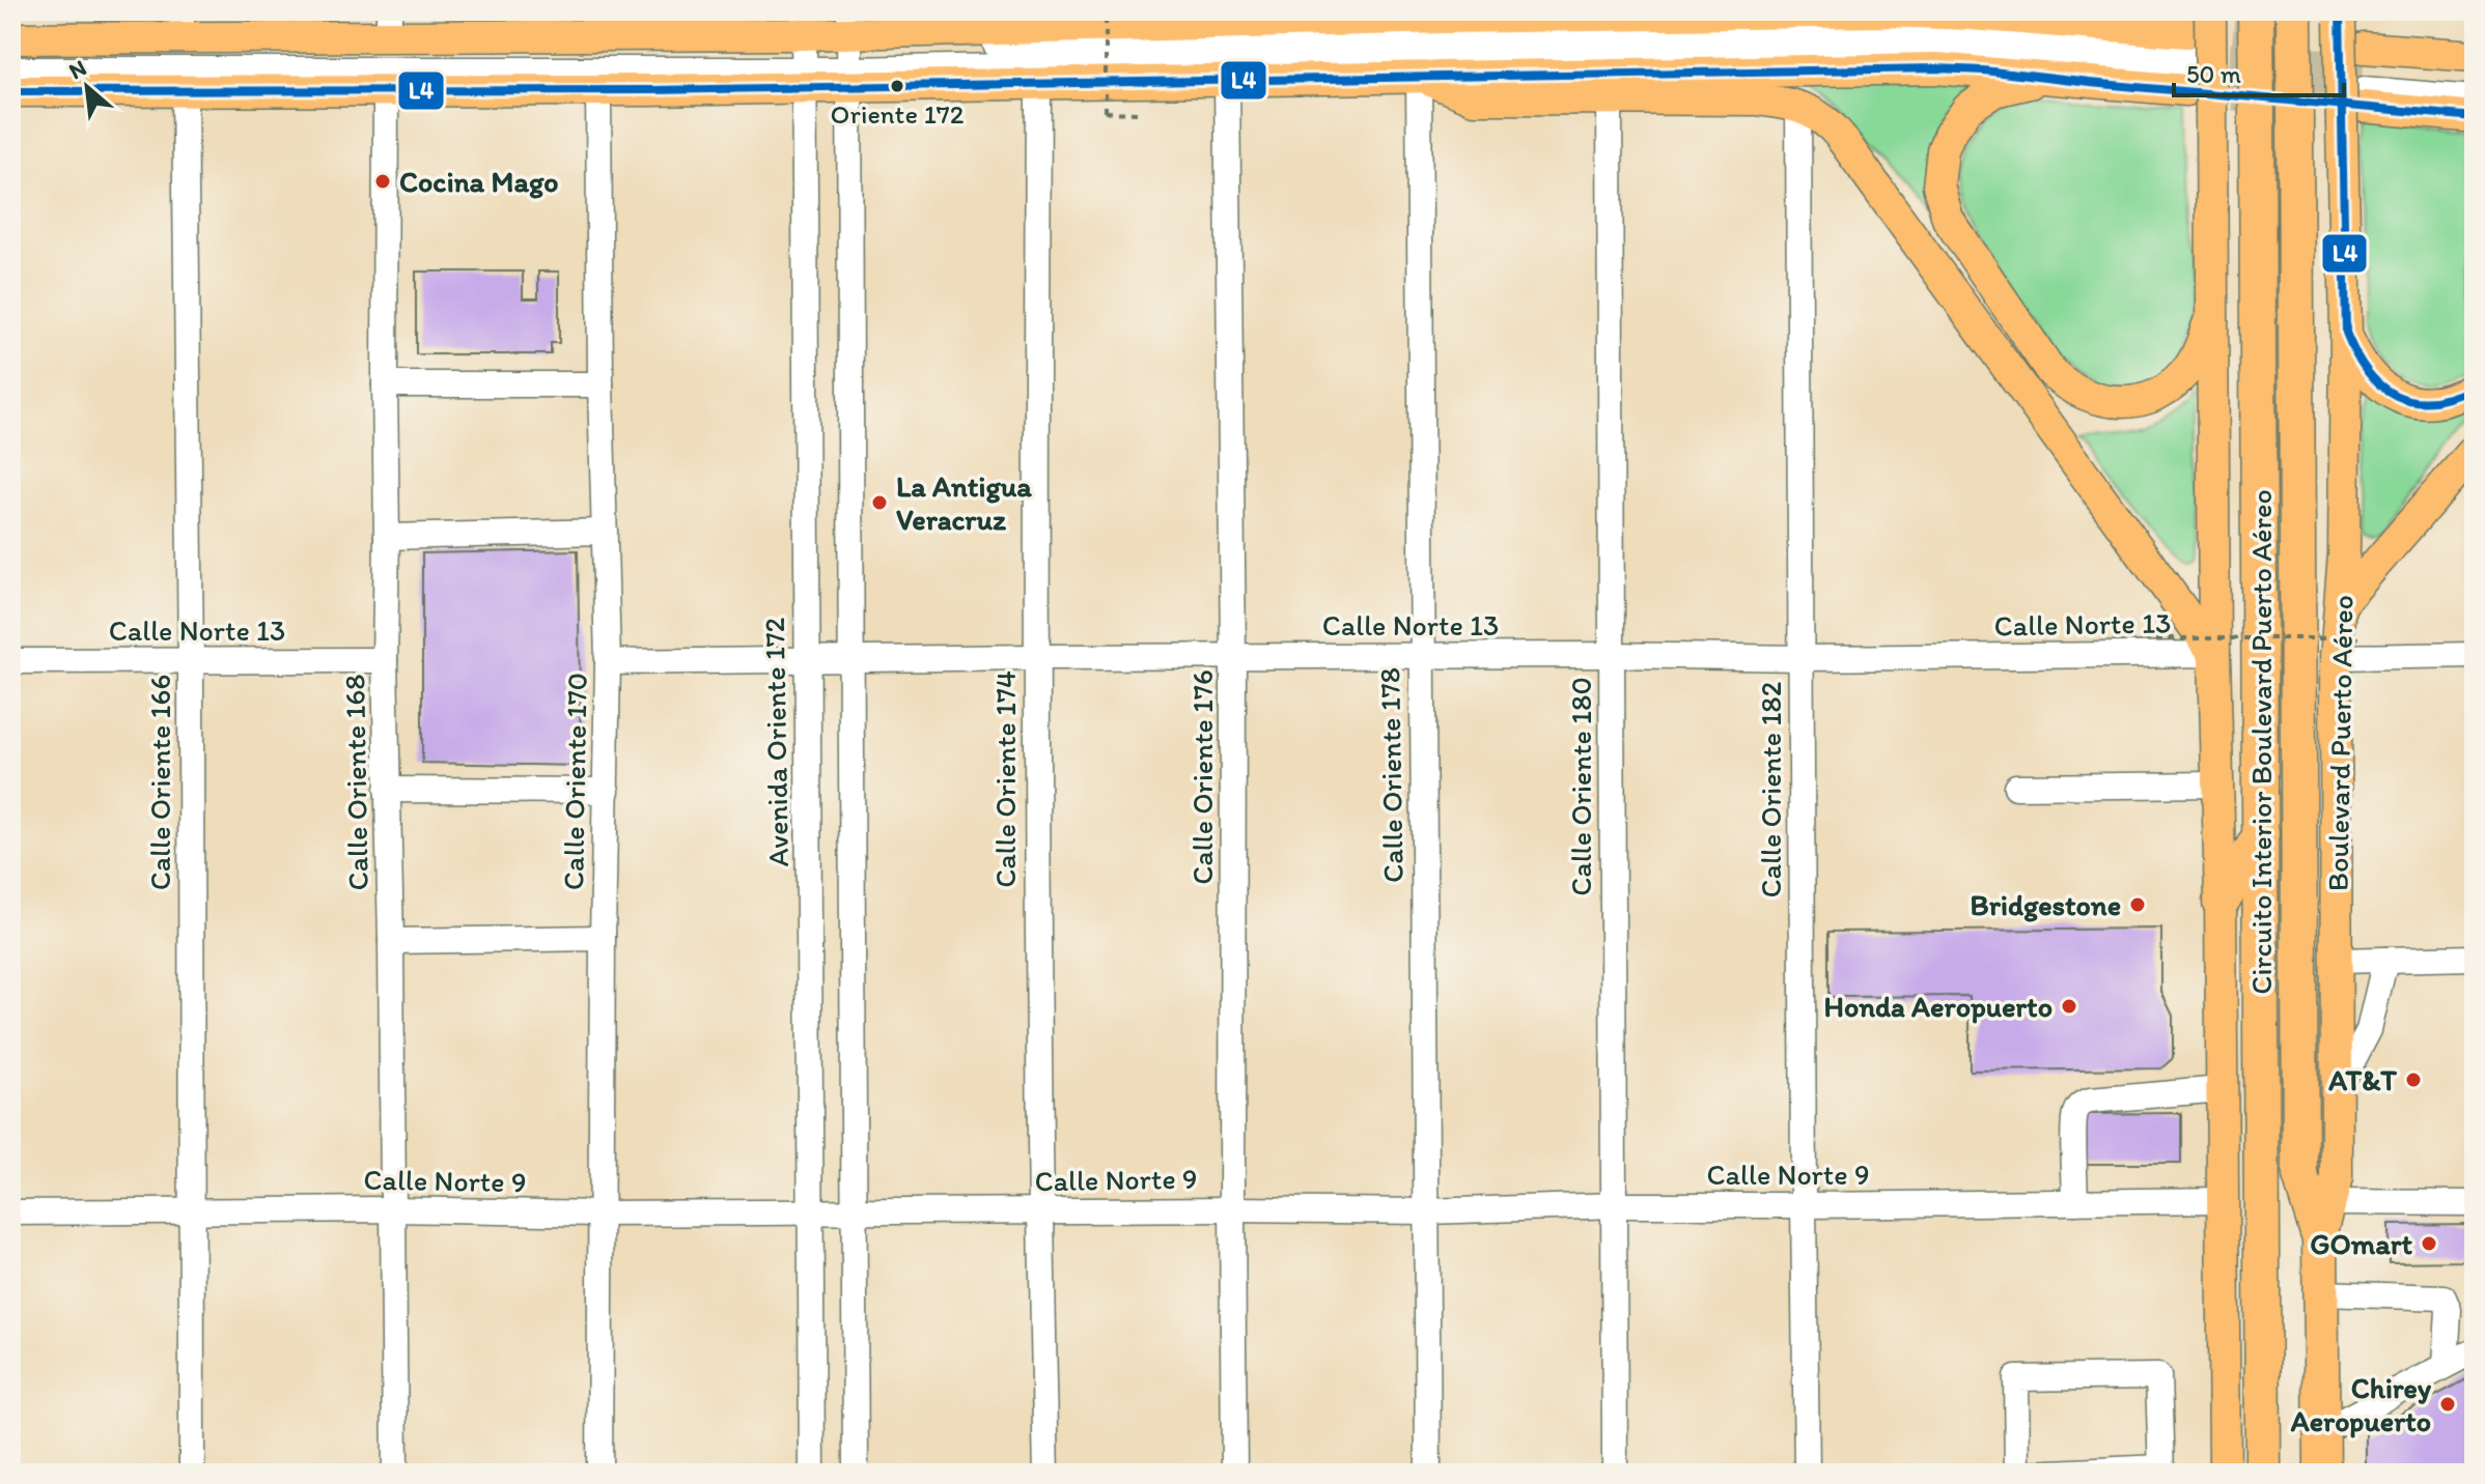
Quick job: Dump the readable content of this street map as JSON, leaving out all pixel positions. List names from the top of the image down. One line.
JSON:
{"streets":{"highway":["Circuito Interior Boulevard Puerto Aéreo","Boulevard Puerto Aéreo"],"street":["Calle Norte 13","Avenida Oriente 172","Calle Oriente 178","Calle Oriente 176","Calle Oriente 174","Calle Oriente 170","Calle Oriente 166","Calle Oriente 168","Calle Oriente 180","Calle Oriente 182","Calle Norte 9"]},"crossings":[["Calle Norte 13","Avenida Oriente 172"],["Calle Norte 13","Calle Oriente 178"],["Calle Norte 13","Calle Oriente 176"],["Calle Norte 13","Calle Oriente 174"],["Calle Norte 13","Calle Oriente 170"],["Calle Norte 13","Calle Oriente 166"],["Calle Norte 13","Calle Oriente 168"],["Calle Norte 13","Calle Oriente 180"],["Calle Norte 13","Calle Oriente 182"],["Avenida Oriente 172","Calle Norte 9"],["Circuito Interior Boulevard Puerto Aéreo","Boulevard Puerto Aéreo"],["Calle Oriente 178","Calle Norte 9"],["Calle Oriente 176","Calle Norte 9"],["Calle Oriente 174","Calle Norte 9"],["Calle Oriente 170","Calle Norte 9"],["Calle Oriente 166","Calle Norte 9"],["Calle Oriente 168","Calle Norte 9"],["Calle Oriente 180","Calle Norte 9"],["Calle Oriente 182","Calle Norte 9"]],"places":["Oriente 172","Cocina Mago","La Antigua Veracruz","Bridgestone","Honda Aeropuerto","AT&T","GOmart","Chirey Aeropuerto"],"lines":["transit line L4"],"scale_bar":"50 m","north":"top left"}
